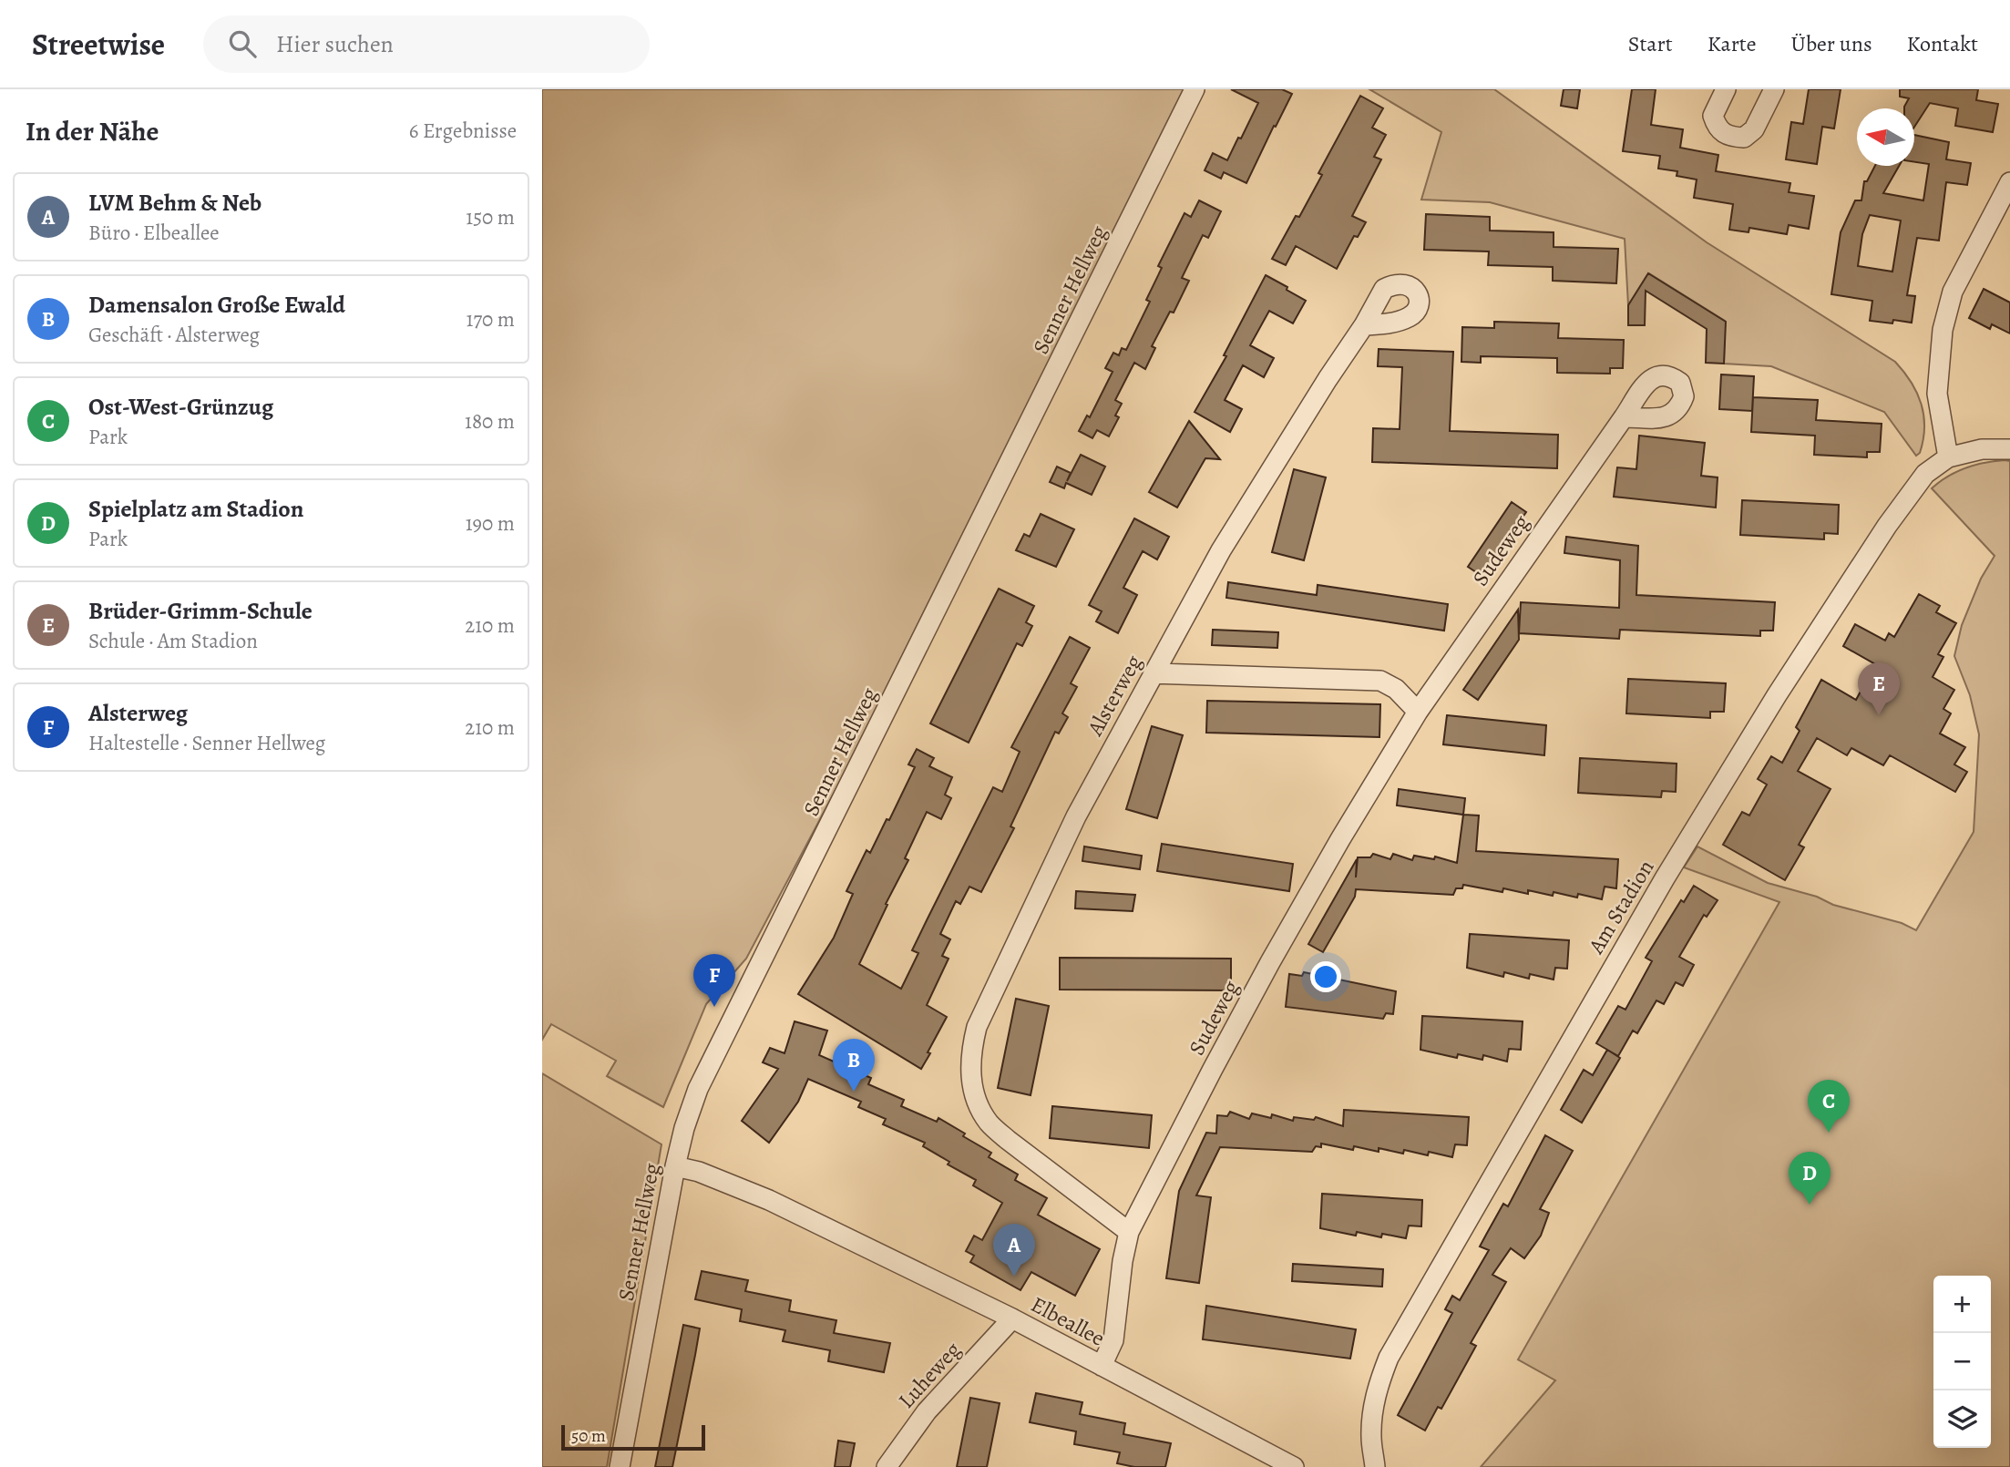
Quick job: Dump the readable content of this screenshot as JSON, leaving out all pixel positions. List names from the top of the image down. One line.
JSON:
{"streets":{"street":["Senner Hellweg","Sudeweg","Alsterweg","Am Stadion","Elbeallee","Luheweg"]},"crossings":[["Senner Hellweg","Elbeallee"],["Sudeweg","Alsterweg"],["Sudeweg","Elbeallee"],["Elbeallee","Luheweg"]],"scale_bar":"50 m","north":"left","page":{"header":"Streetwise","search":"Hier suchen","nav":["Start","Karte","Über uns","Kontakt"],"heading":["In der Nähe","6 Ergebnisse"],"list":[{"mark":"A","name":"LVM Behm & Neb","note":"Büro · Elbeallee","value":"150 m"},{"mark":"B","name":"Damensalon Große Ewald","note":"Geschäft · Alsterweg","value":"170 m"},{"mark":"C","name":"Ost-West-Grünzug","note":"Park","value":"180 m"},{"mark":"D","name":"Spielplatz am Stadion","note":"Park","value":"190 m"},{"mark":"E","name":"Brüder-Grimm-Schule","note":"Schule · Am Stadion","value":"210 m"},{"mark":"F","name":"Alsterweg","note":"Haltestelle · Senner Hellweg","value":"210 m"}],"pins":["E","F","B","C","D","A"],"map_buttons":["+","−"],"scale":"50 m"}}
